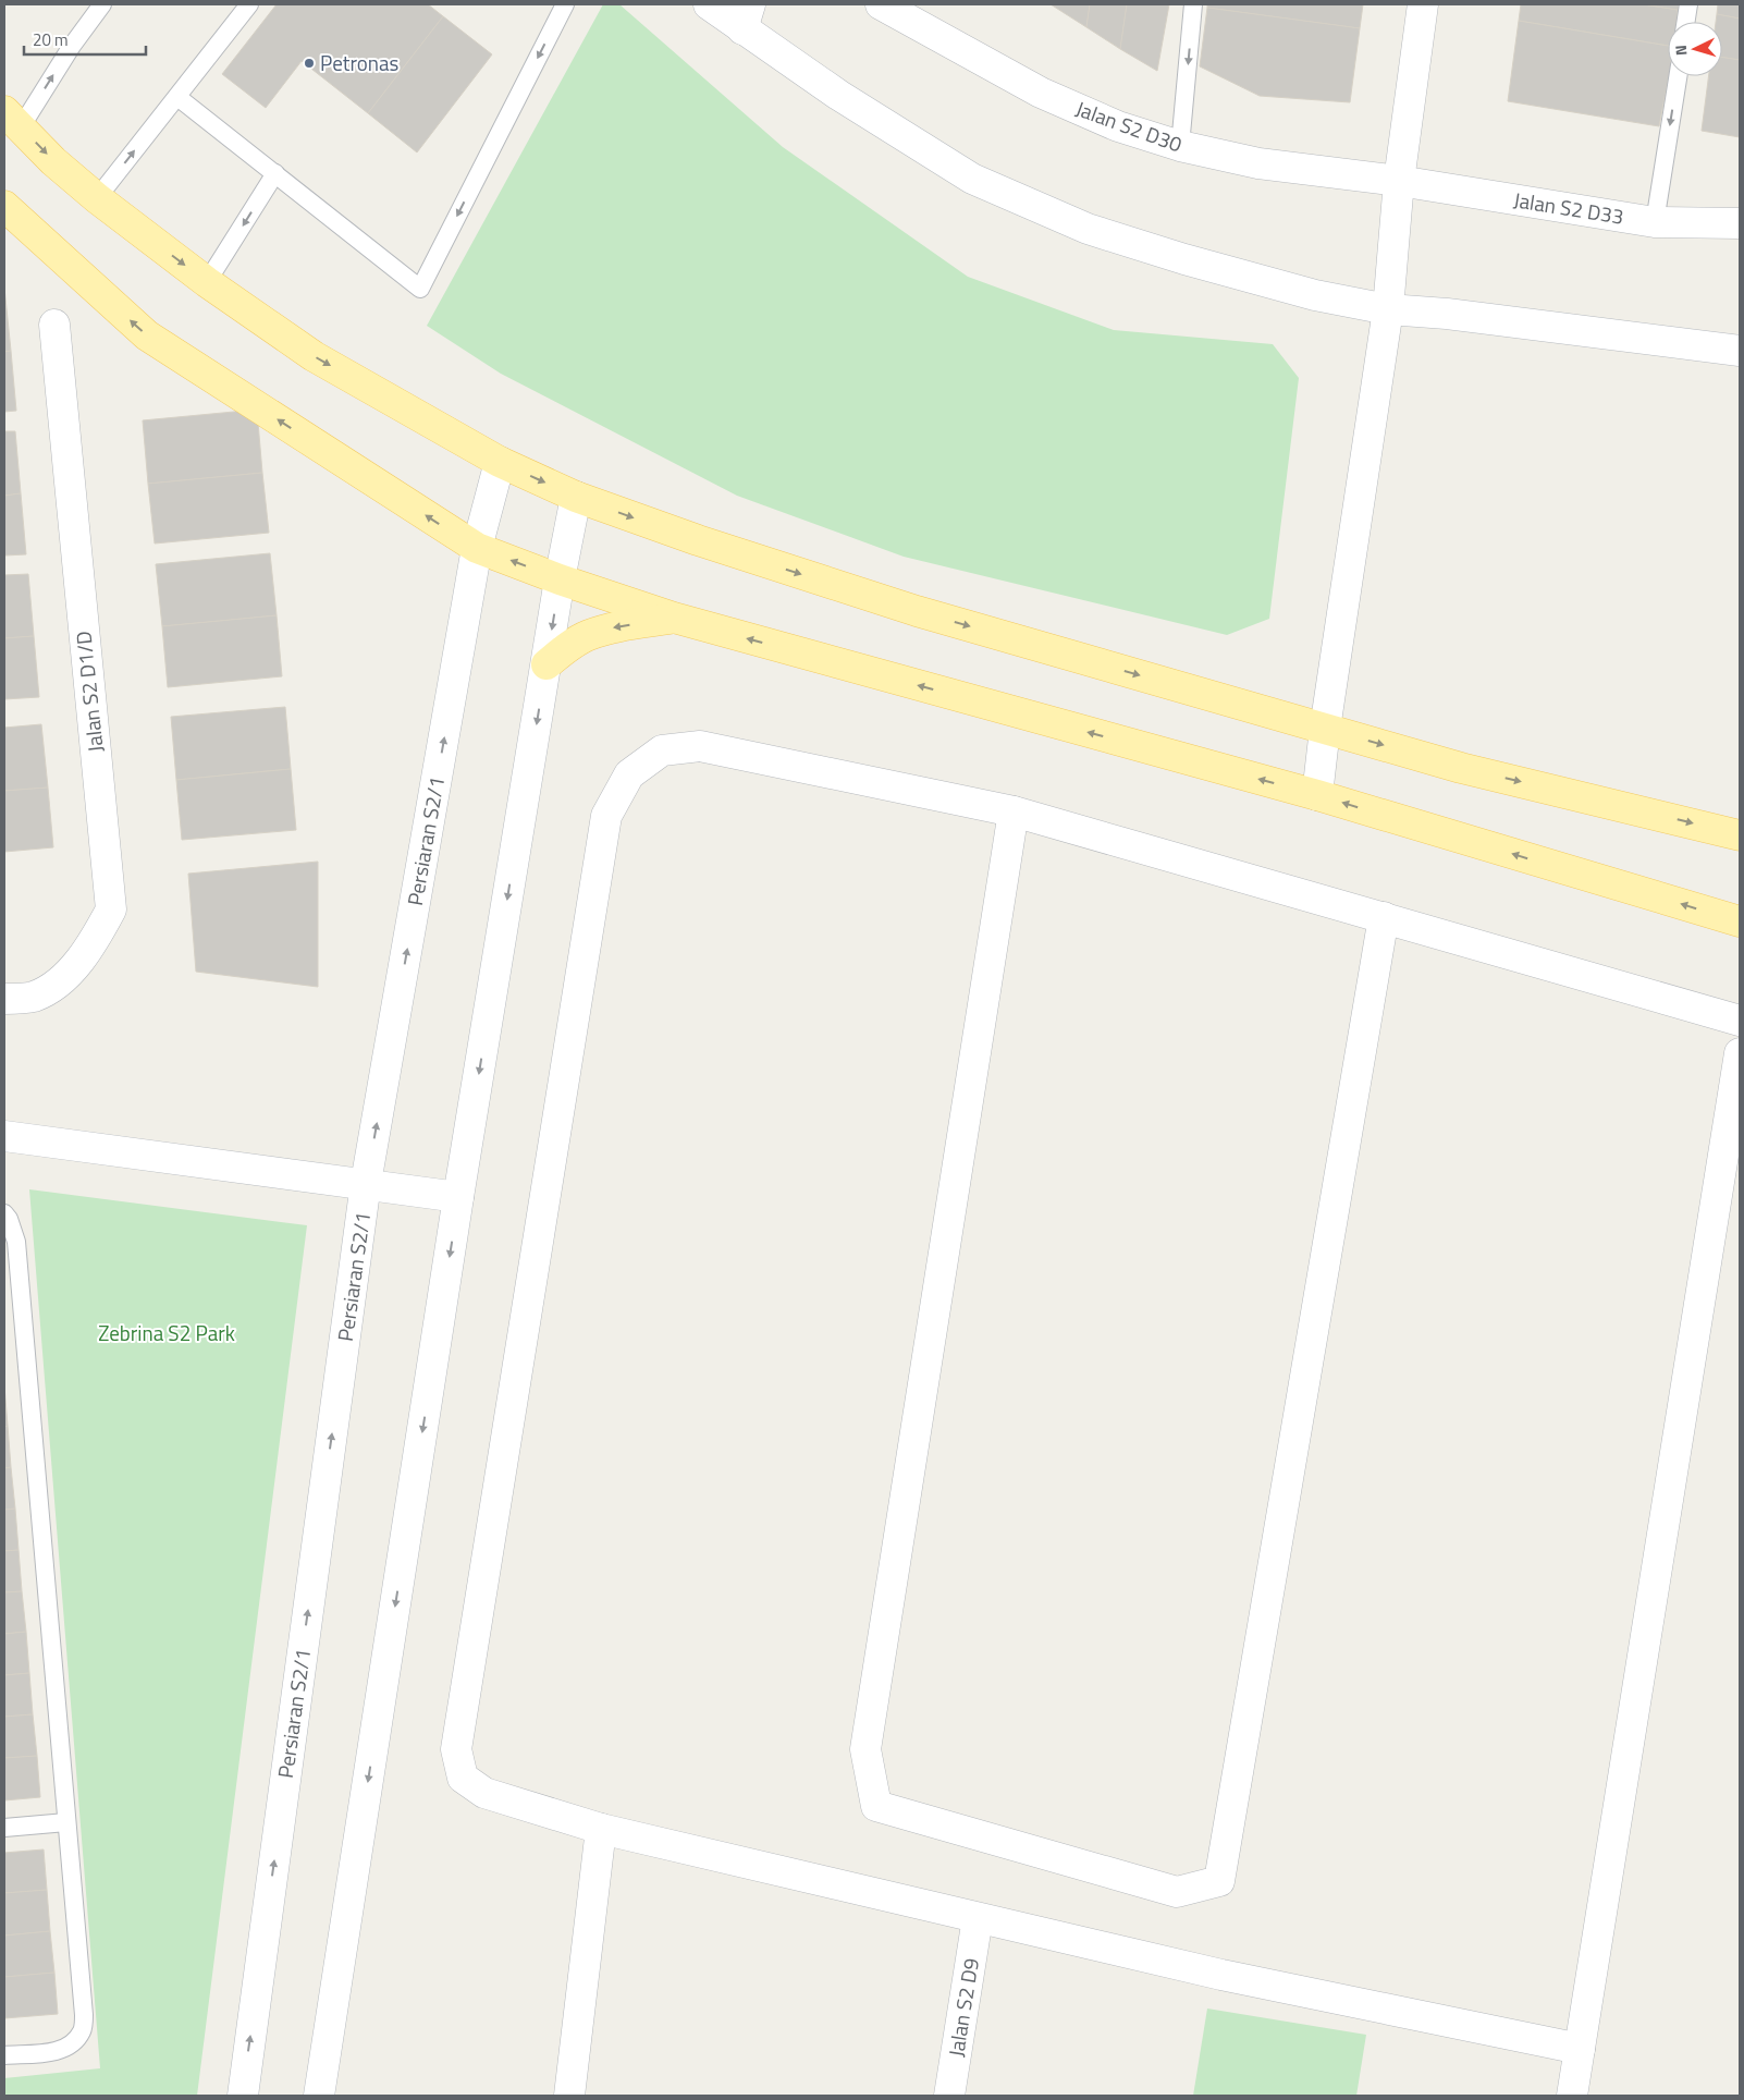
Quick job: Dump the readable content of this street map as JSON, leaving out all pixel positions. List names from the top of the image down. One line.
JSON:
{"streets":{"street":["Jalan S2 D30","Jalan S2 D33","Jalan S2 D1/D","Persiaran S2/1","Jalan S2 D9"]},"crossings":[["Jalan S2 D30","Jalan S2 D33"]],"parks":["Zebrina S2 Park"],"places":["Petronas"],"scale_bar":"20 m","north":"left"}
